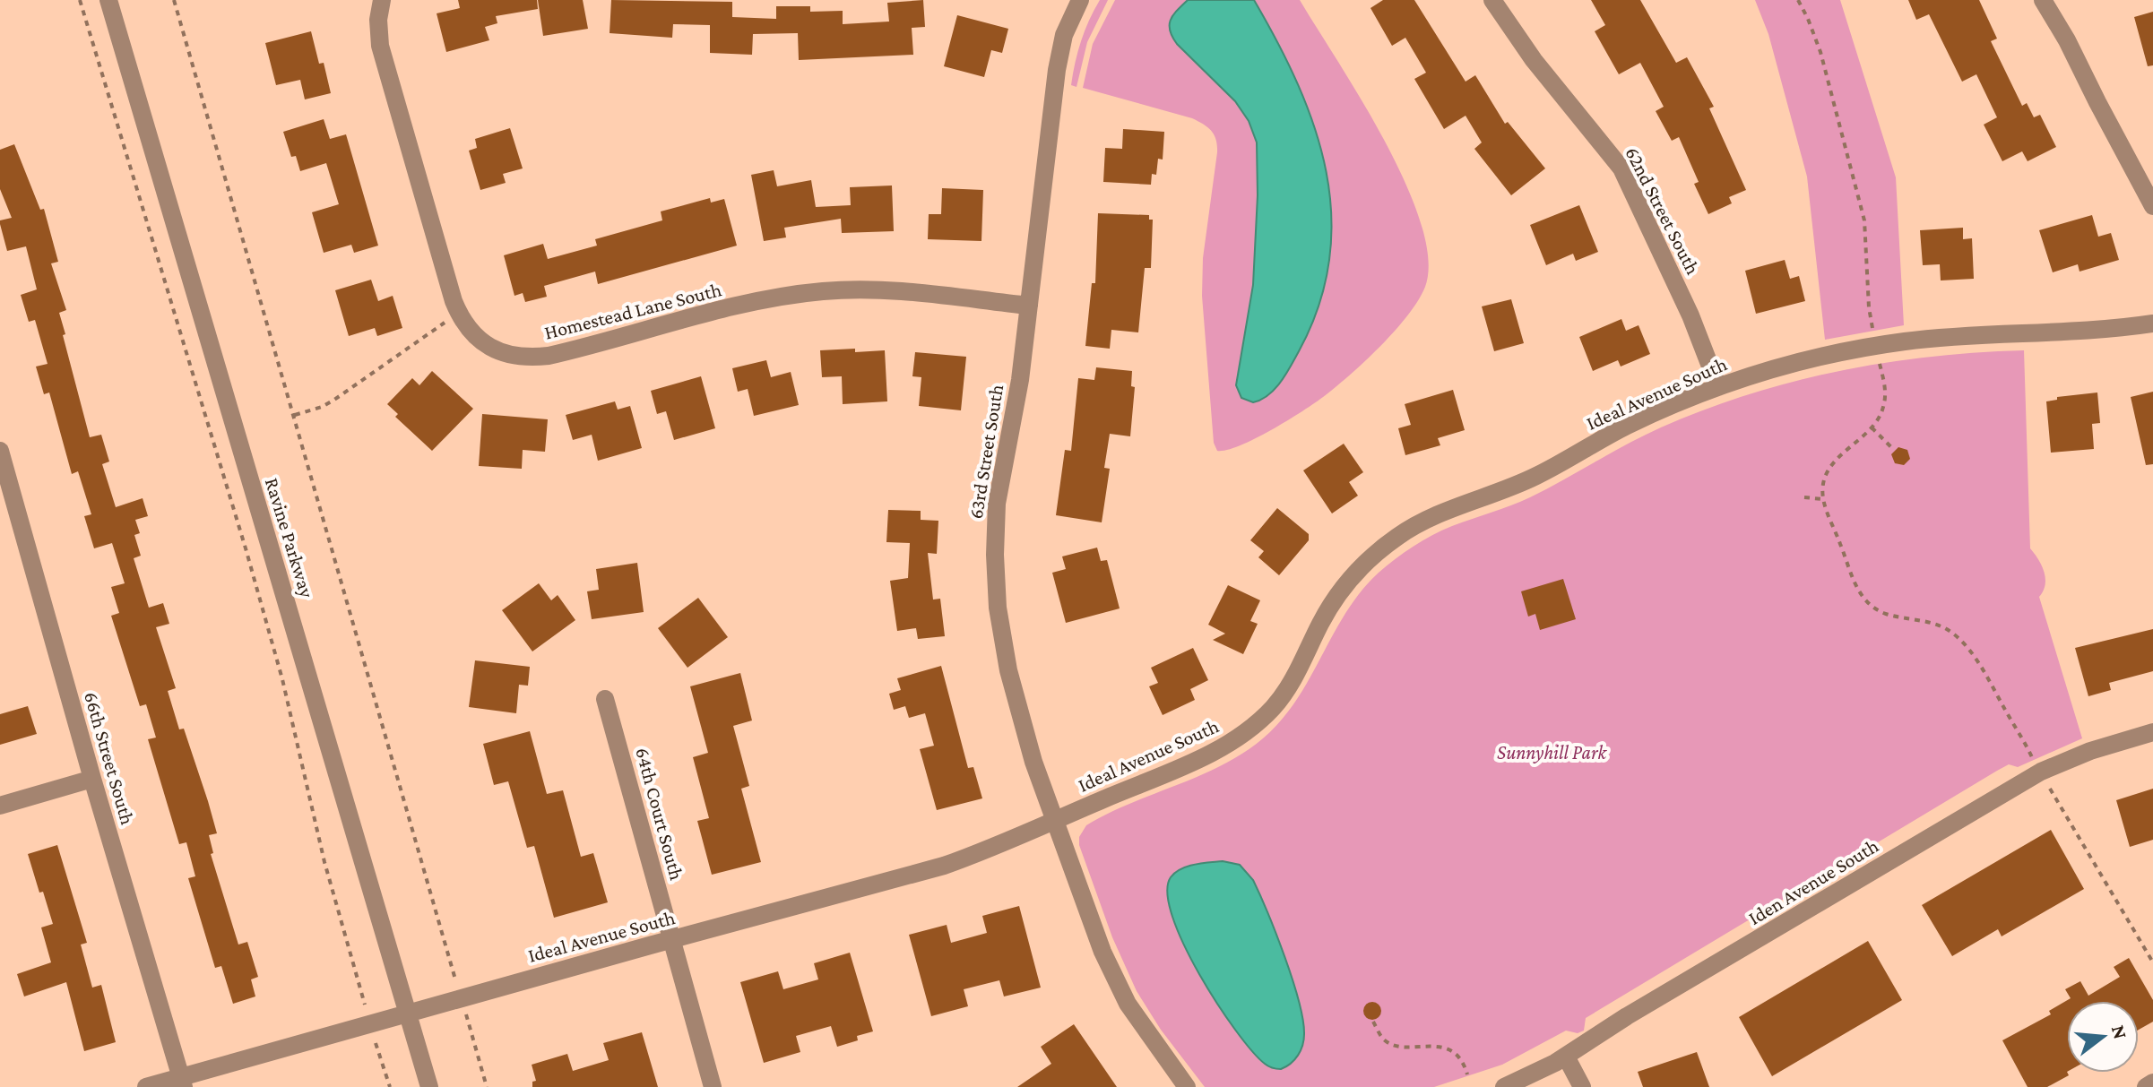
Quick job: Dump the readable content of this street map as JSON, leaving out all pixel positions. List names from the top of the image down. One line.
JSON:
{"streets":{"street":["62nd Street South","Homestead Lane South","Ideal Avenue South","63rd Street South","Ravine Parkway","66th Street South","64th Court South","Iden Avenue South"]},"crossings":[["62nd Street South","Ideal Avenue South"],["Homestead Lane South","63rd Street South"],["Ideal Avenue South","63rd Street South"],["Ideal Avenue South","Ravine Parkway"],["Ideal Avenue South","66th Street South"],["Ideal Avenue South","64th Court South"]],"parks":["Sunnyhill Park"],"north":"right"}
